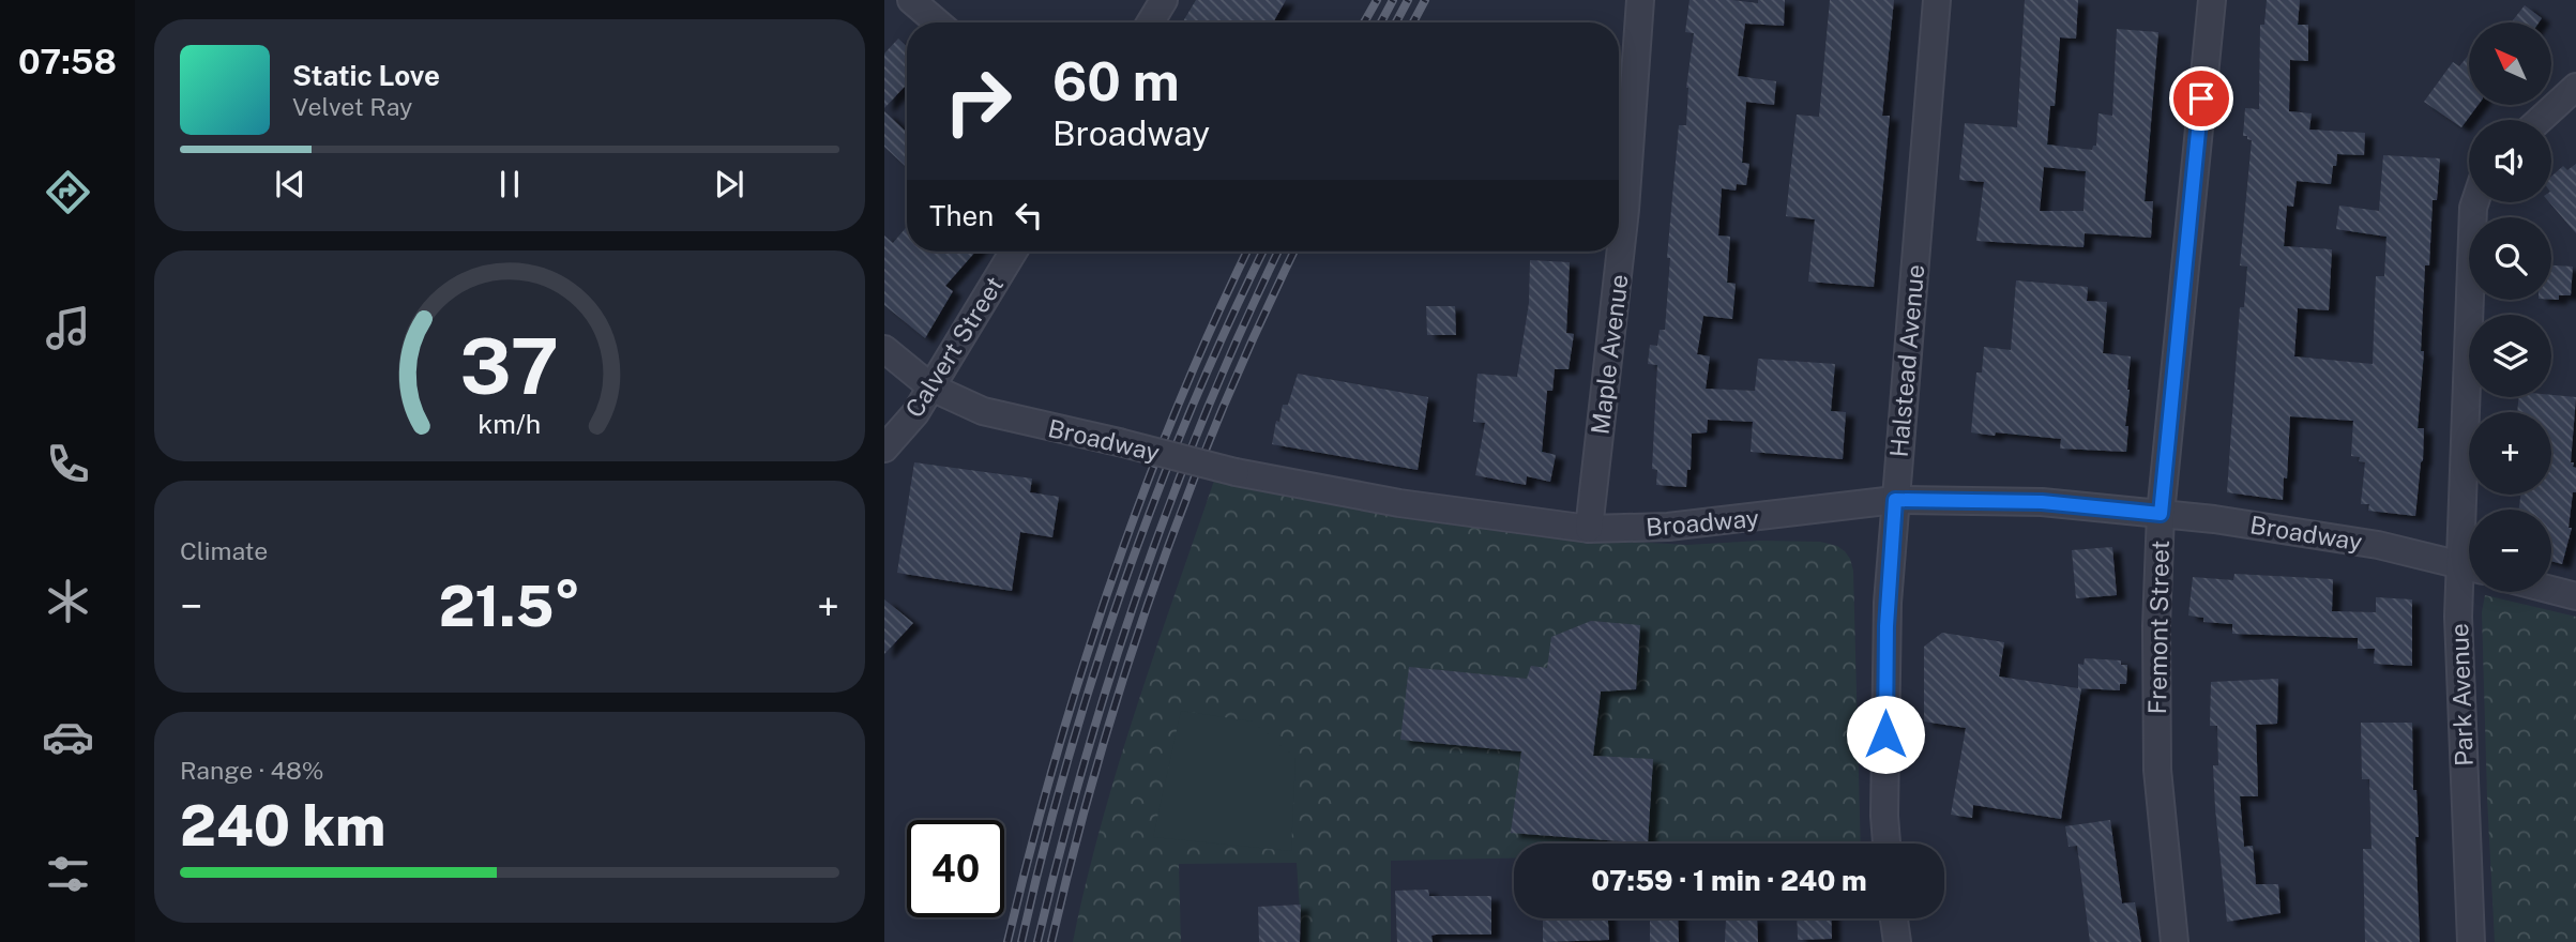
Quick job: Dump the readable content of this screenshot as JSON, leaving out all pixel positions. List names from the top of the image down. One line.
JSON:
{"streets":{"street":["Calvert Street","Maple Avenue","Halstead Avenue","Broadway","Fremont Street","Park Avenue"]},"crossings":[["Calvert Street","Broadway"],["Maple Avenue","Broadway"],["Halstead Avenue","Broadway"],["Broadway","Fremont Street"]],"north":"top left","page":{"tabs":"07:58","map_buttons":["+","−"],"turn":["60 m","Broadway"],"song":["Static Love","Velvet Ray"],"then":"Then","tile":["Climate",["Range · 48%","240 km"]],"heat":["−","21.5°","+"],"limit":"40","trip":"07:59 · 1 min · 240 m","gauge":["37","km/h"]}}
